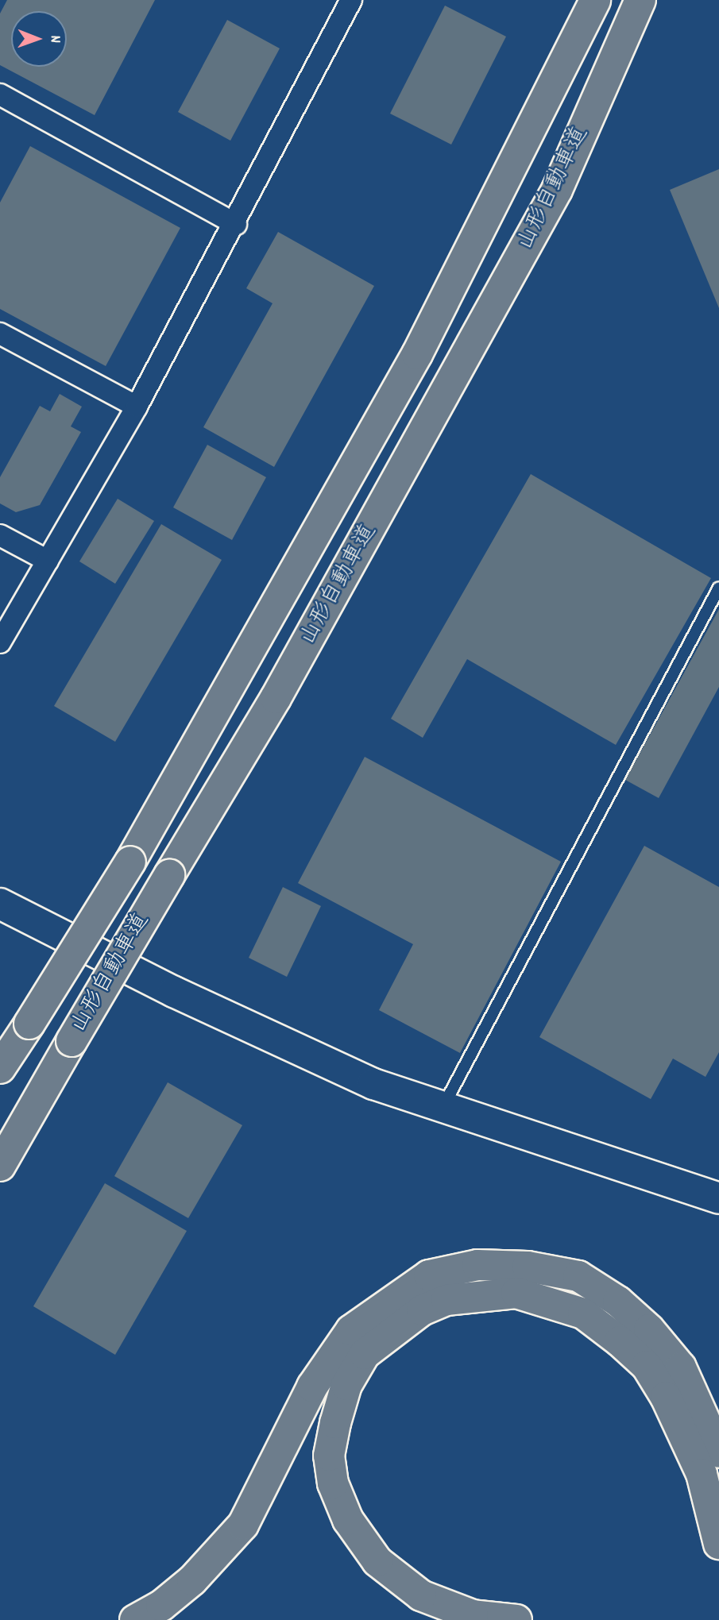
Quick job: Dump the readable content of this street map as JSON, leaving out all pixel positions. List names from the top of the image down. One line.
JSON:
{"streets":{"highway":["山形自動車道"]},"north":"right"}
